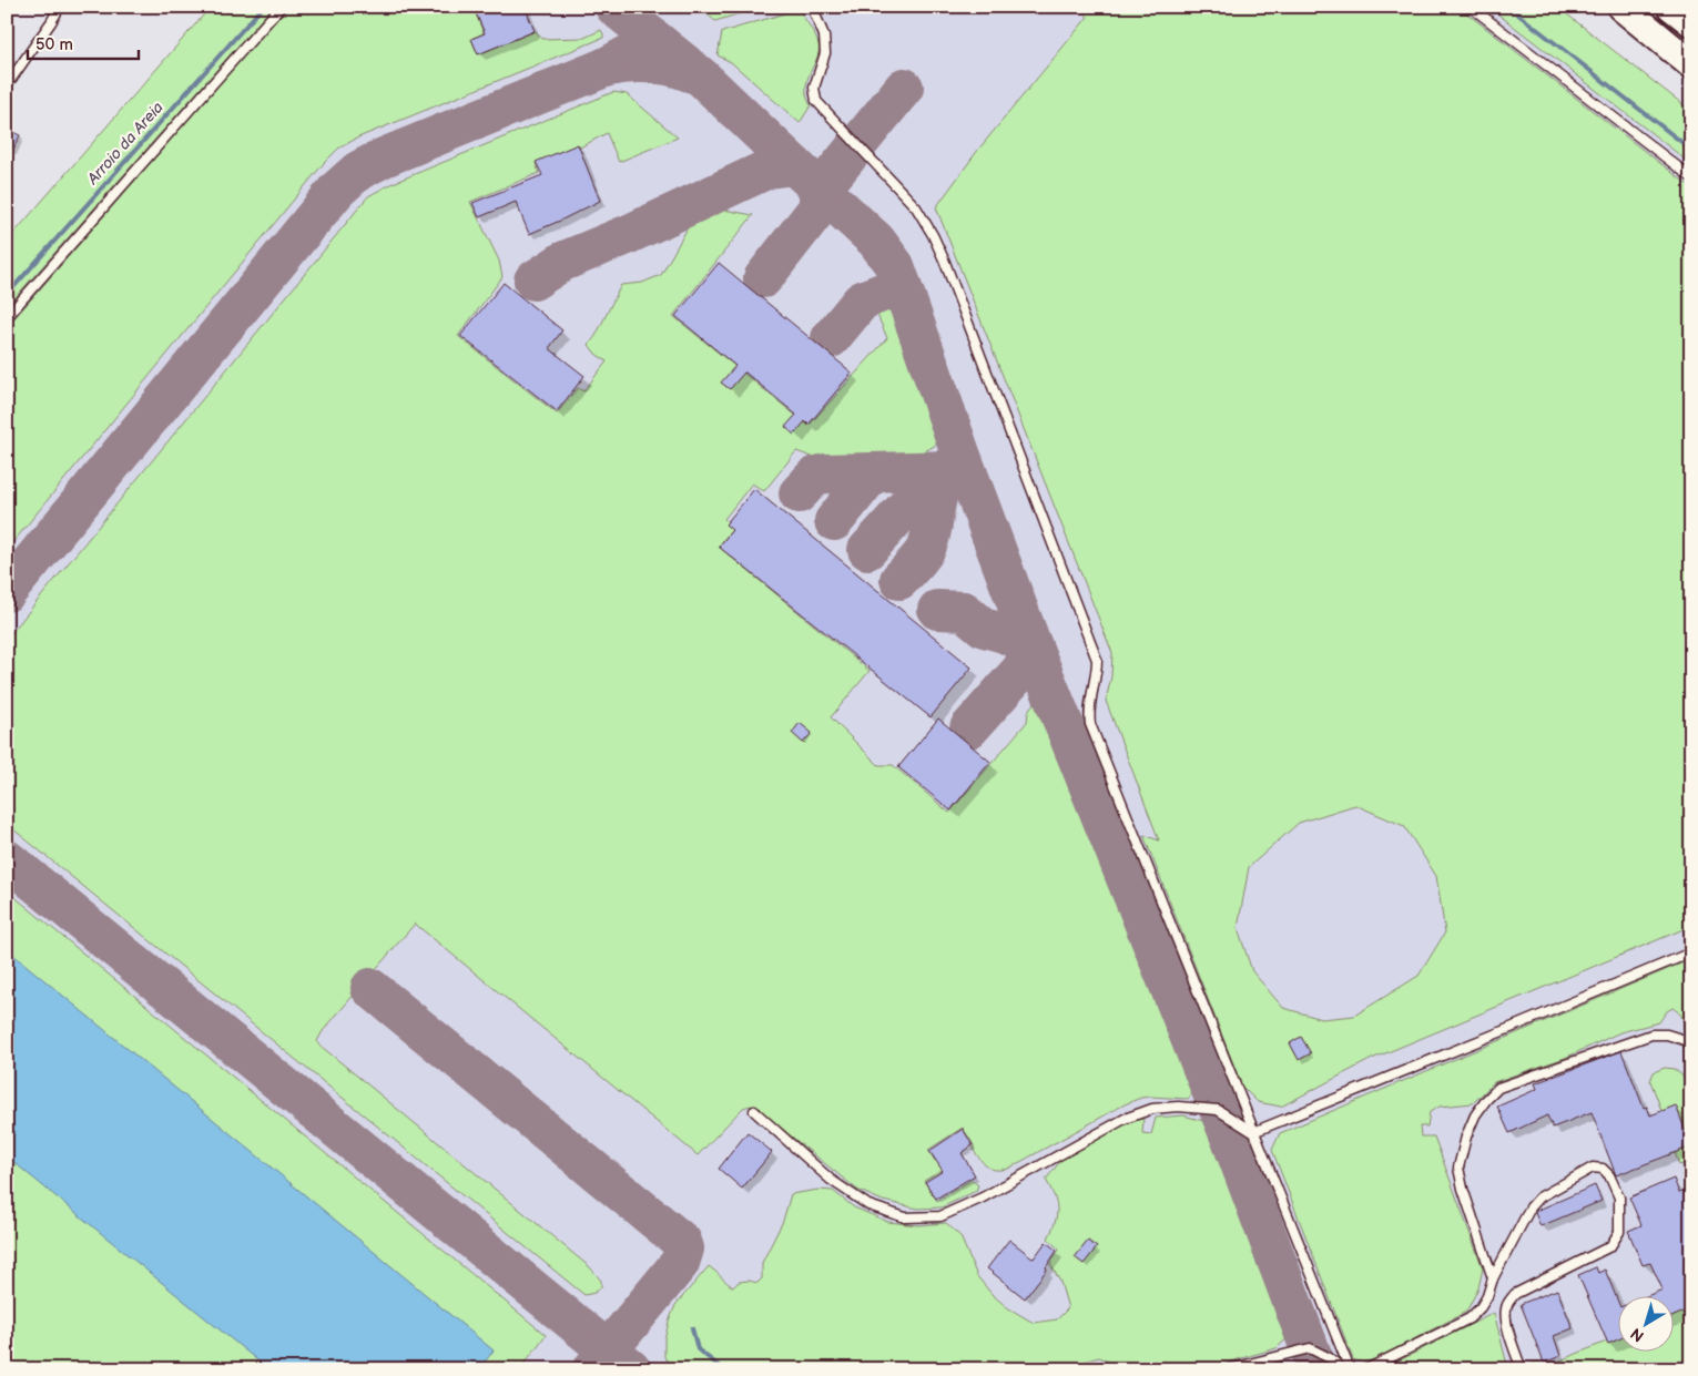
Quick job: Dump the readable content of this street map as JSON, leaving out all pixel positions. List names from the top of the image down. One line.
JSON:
{"water":["Arroio da Areia"],"scale_bar":"50 m","north":"bottom left"}
